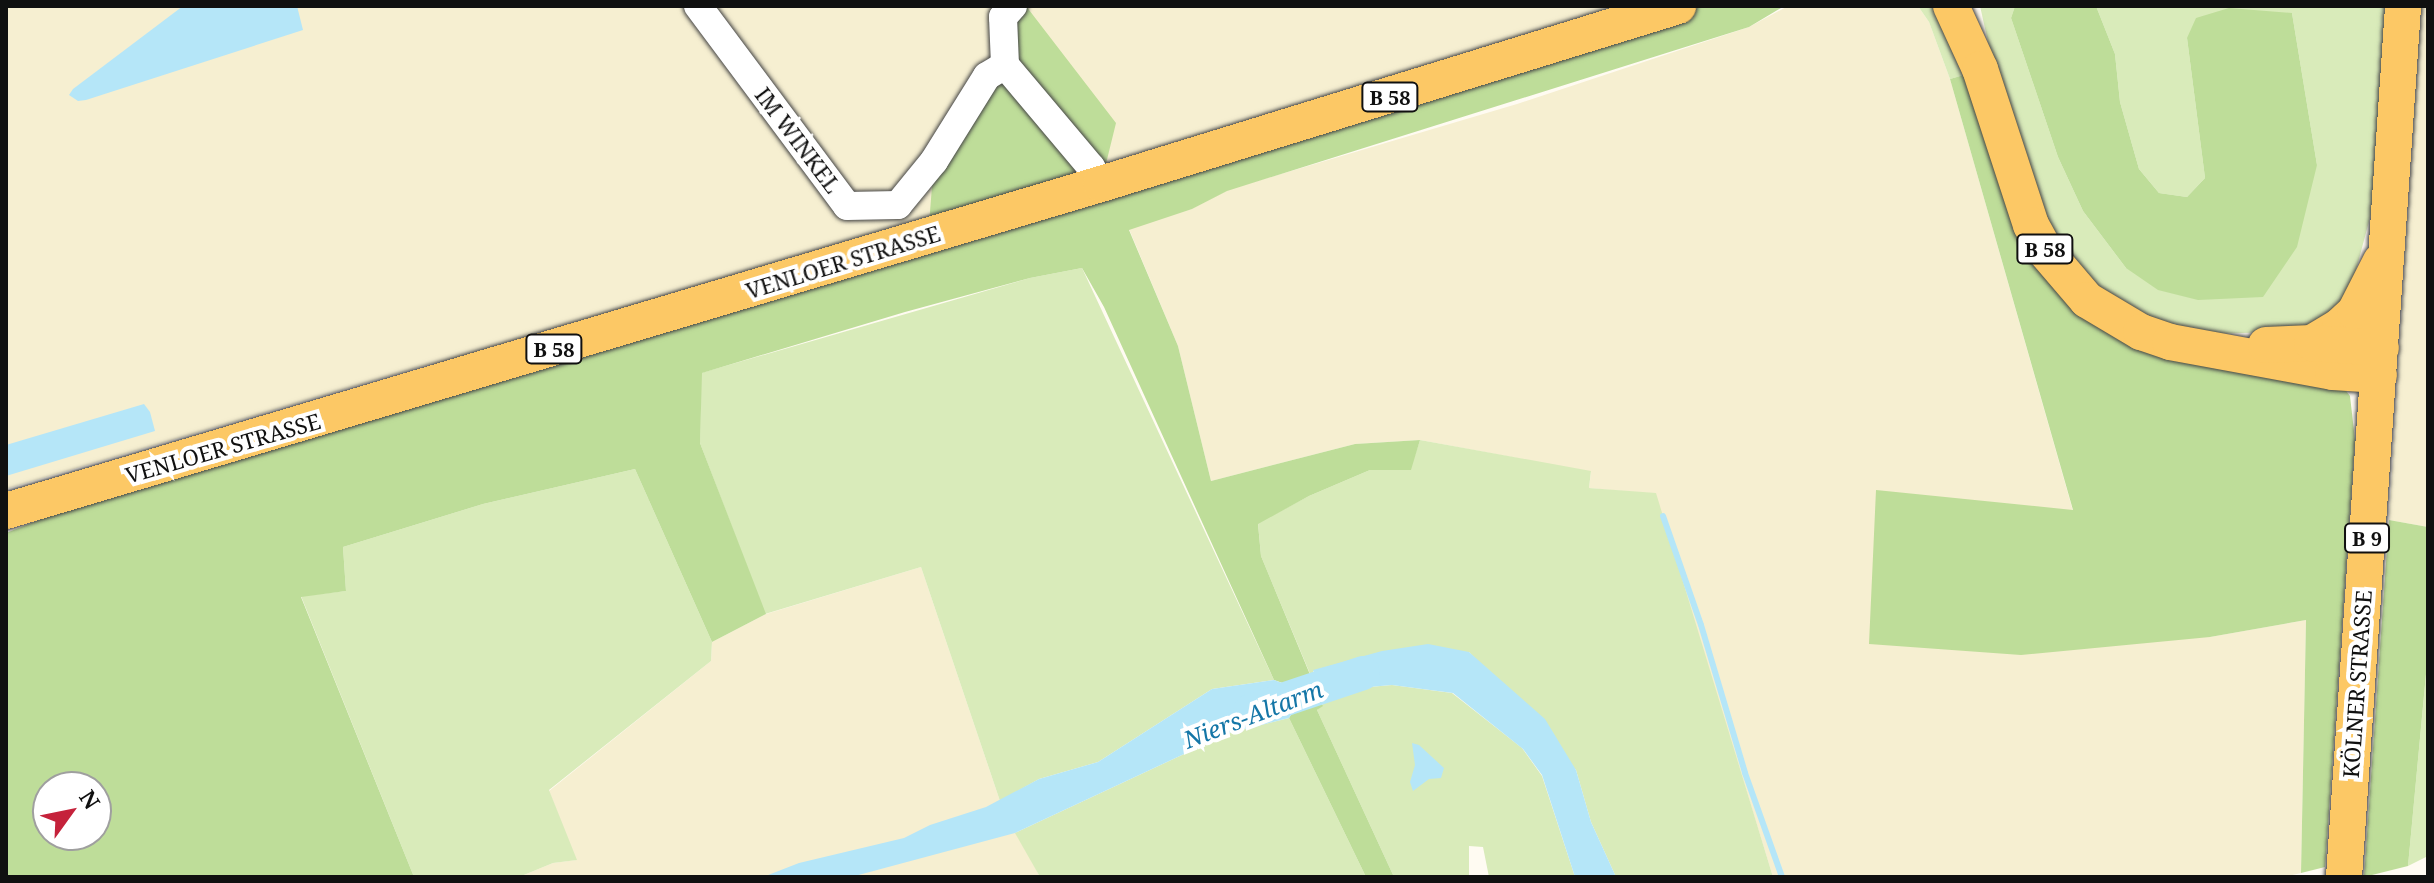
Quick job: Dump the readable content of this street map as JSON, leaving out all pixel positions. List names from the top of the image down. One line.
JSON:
{"streets":{"main road":["B 58","VENLOER STRASSE","B 9","KÖLNER STRASSE"],"street":["IM WINKEL"]},"crossings":[["B 58","B 9"],["B 58","KÖLNER STRASSE"],["B 9","KÖLNER STRASSE"]],"water":["Niers-Altarm"],"north":"top right"}
